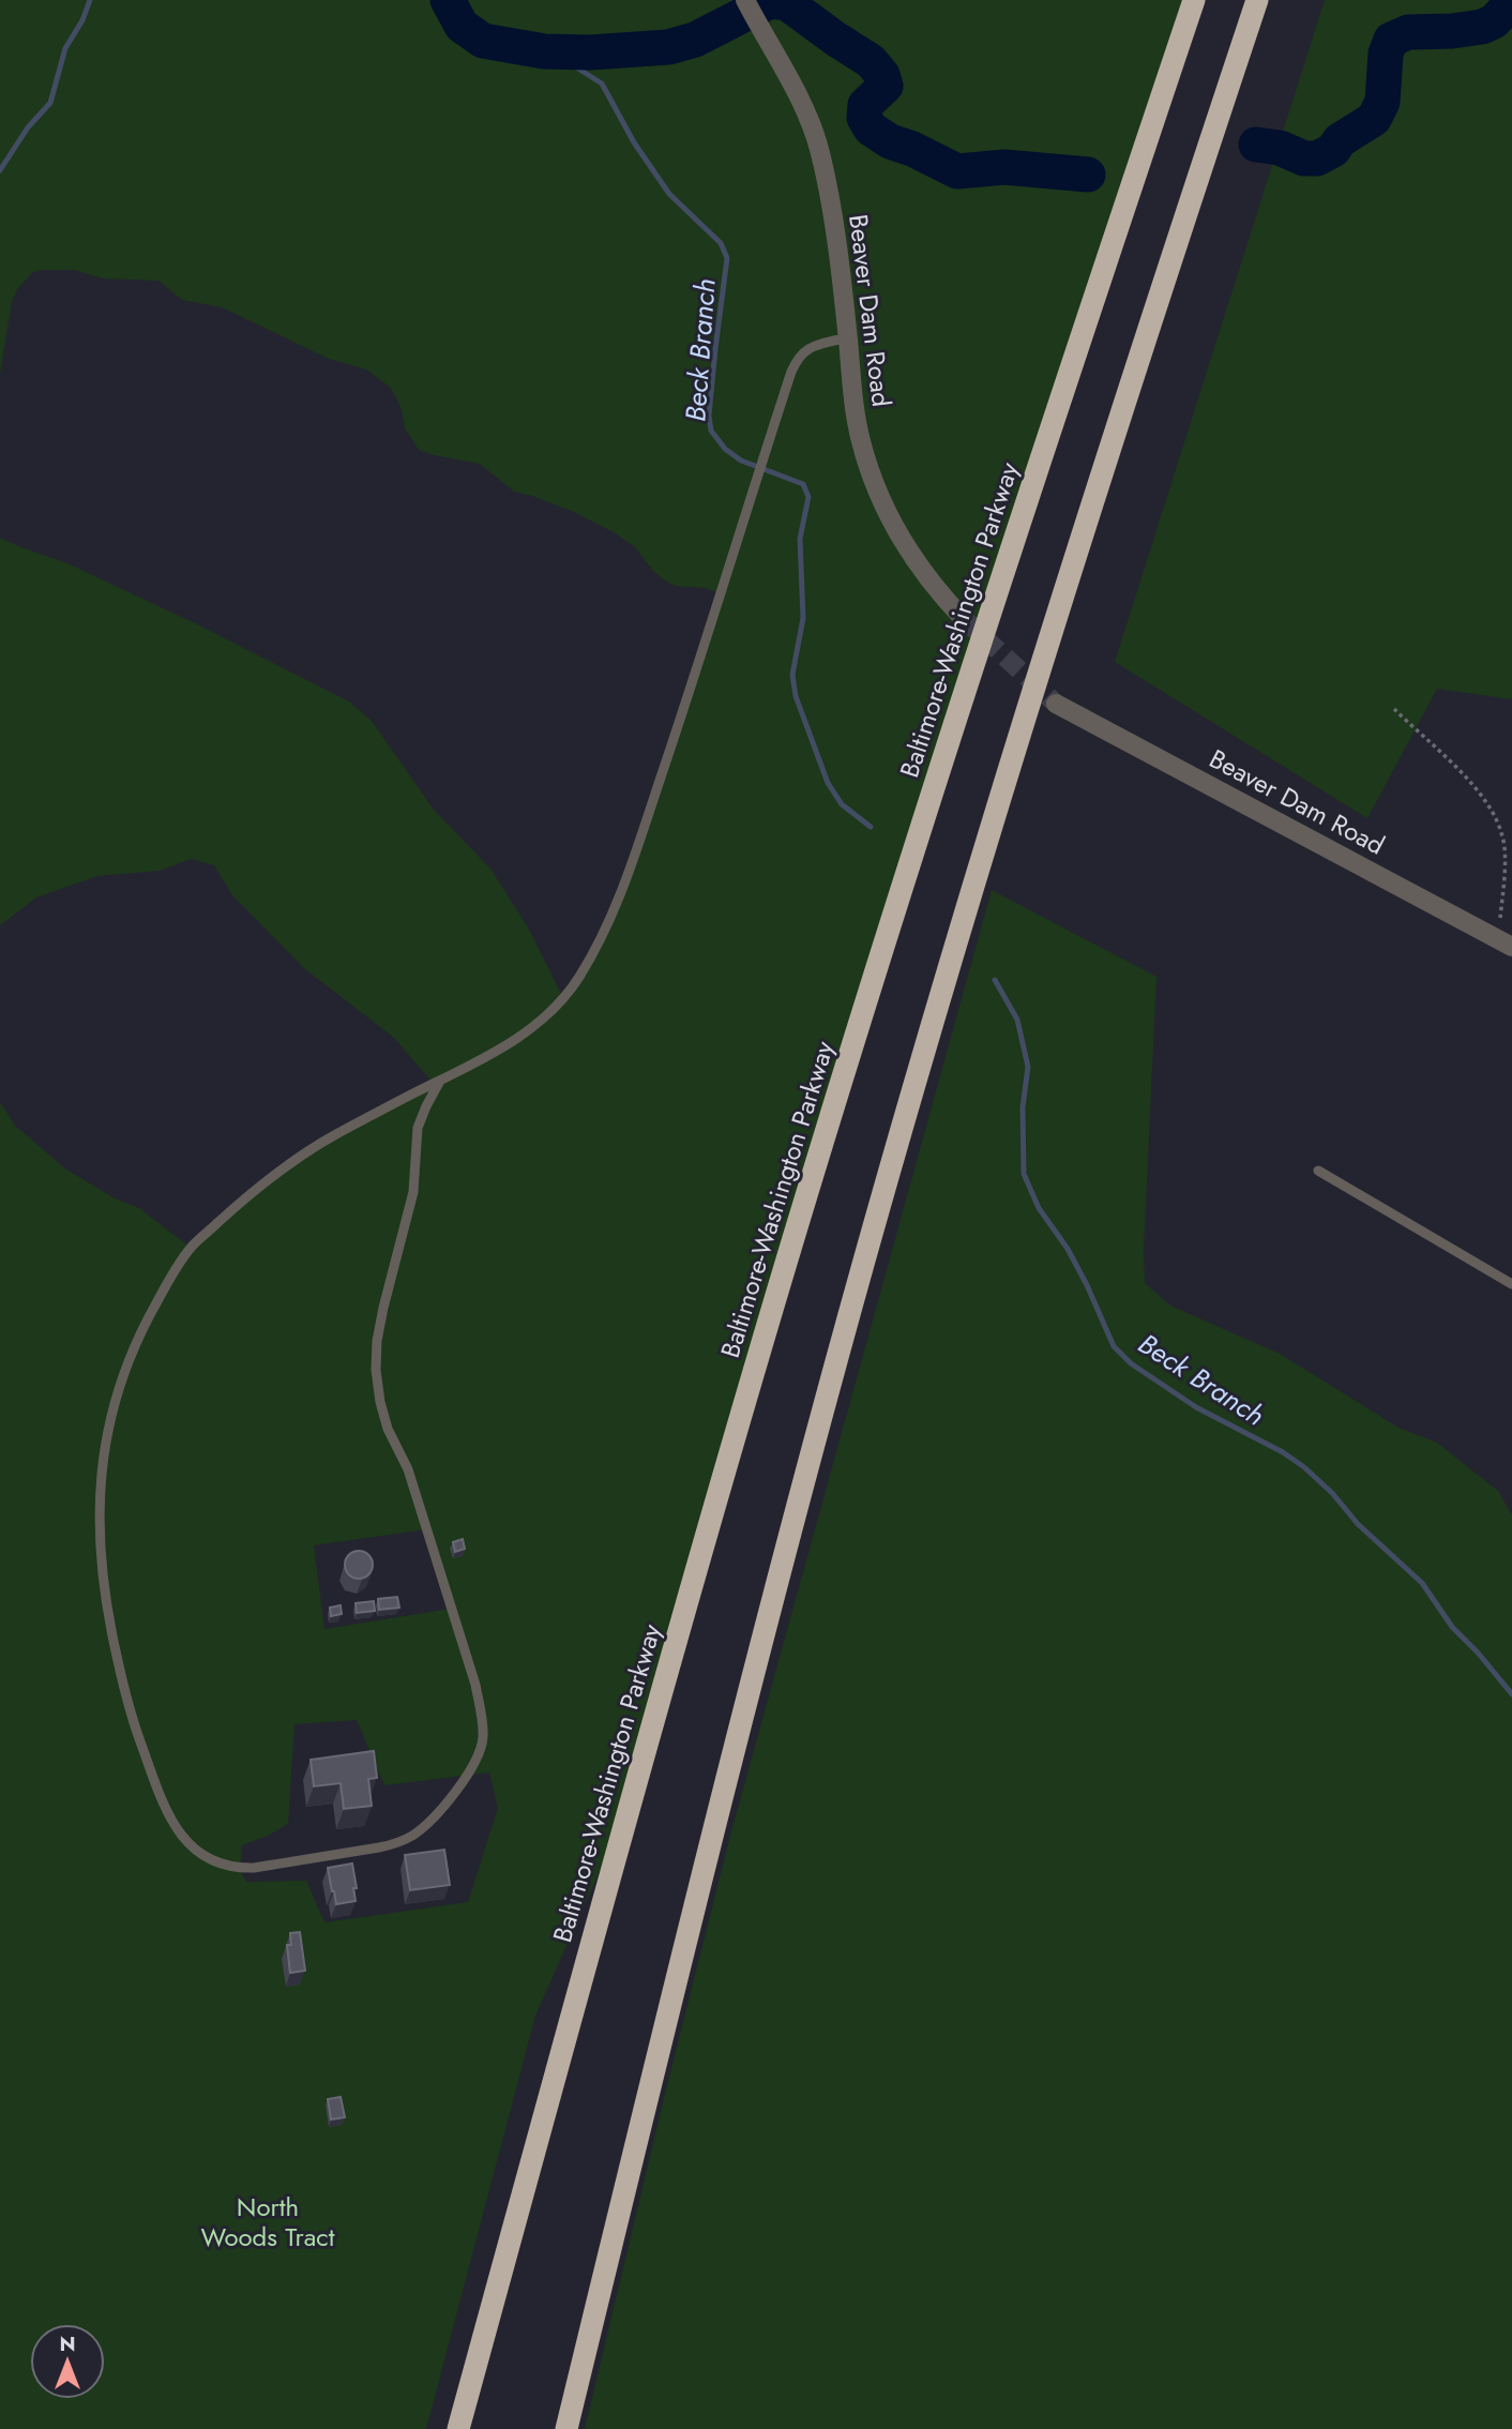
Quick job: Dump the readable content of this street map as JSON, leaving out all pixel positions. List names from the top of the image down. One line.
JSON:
{"streets":{"highway":["Baltimore-Washington Parkway"],"street":["Beaver Dam Road"]},"water":["Beck Branch"],"parks":["North Woods Tract"],"north":"top"}
